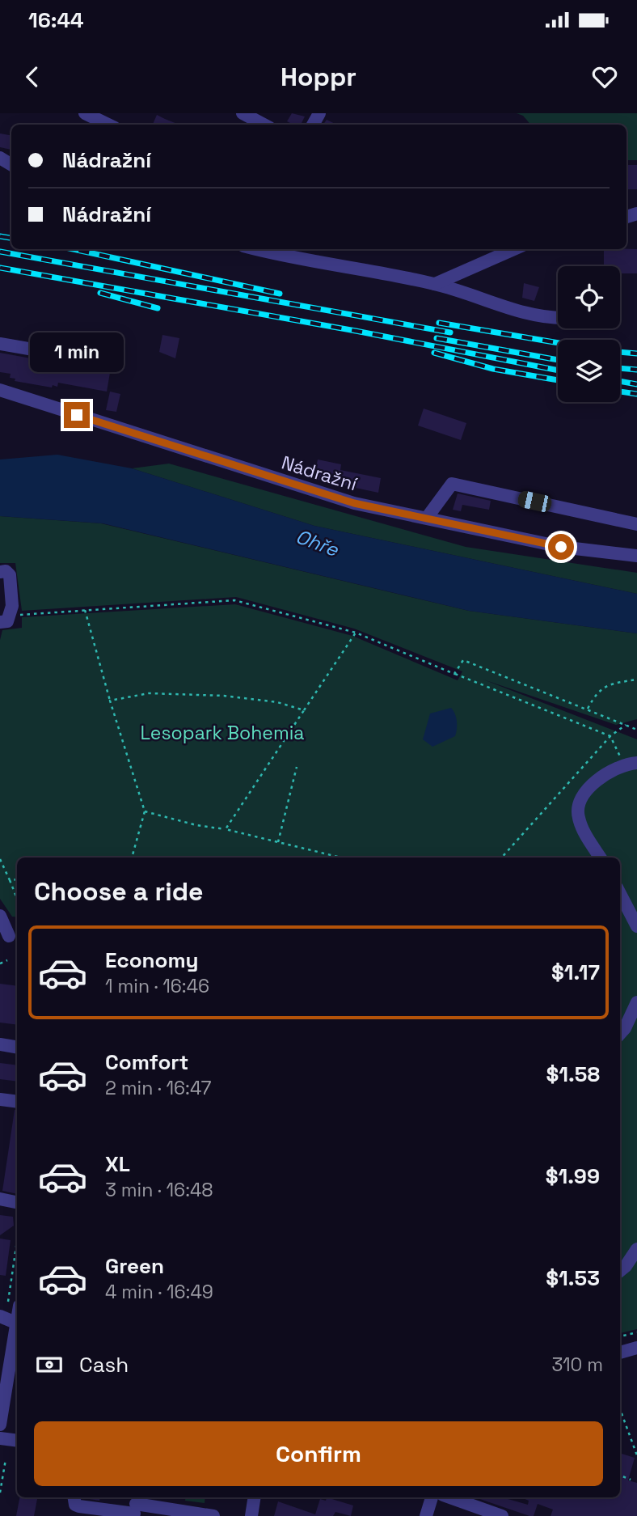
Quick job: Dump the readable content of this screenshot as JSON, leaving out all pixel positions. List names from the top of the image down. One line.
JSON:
{"streets":{"street":["Nádražní"]},"water":["Ohře"],"parks":["Lesopark Bohemia"],"page":{"status":"16:44","header":"Hoppr","banner":["Nádražní","Nádražní"],"bubble":"1 min","heading":"Choose a ride","list":[{"name":"Economy","note":"1 min · 16:46","value":"$1.17"},{"name":"Comfort","note":"2 min · 16:47","value":"$1.58"},{"name":"XL","note":"3 min · 16:48","value":"$1.99"},{"name":"Green","note":"4 min · 16:49","value":"$1.53"}],"pay":["Cash","310 m"],"buttons":"Confirm"}}
